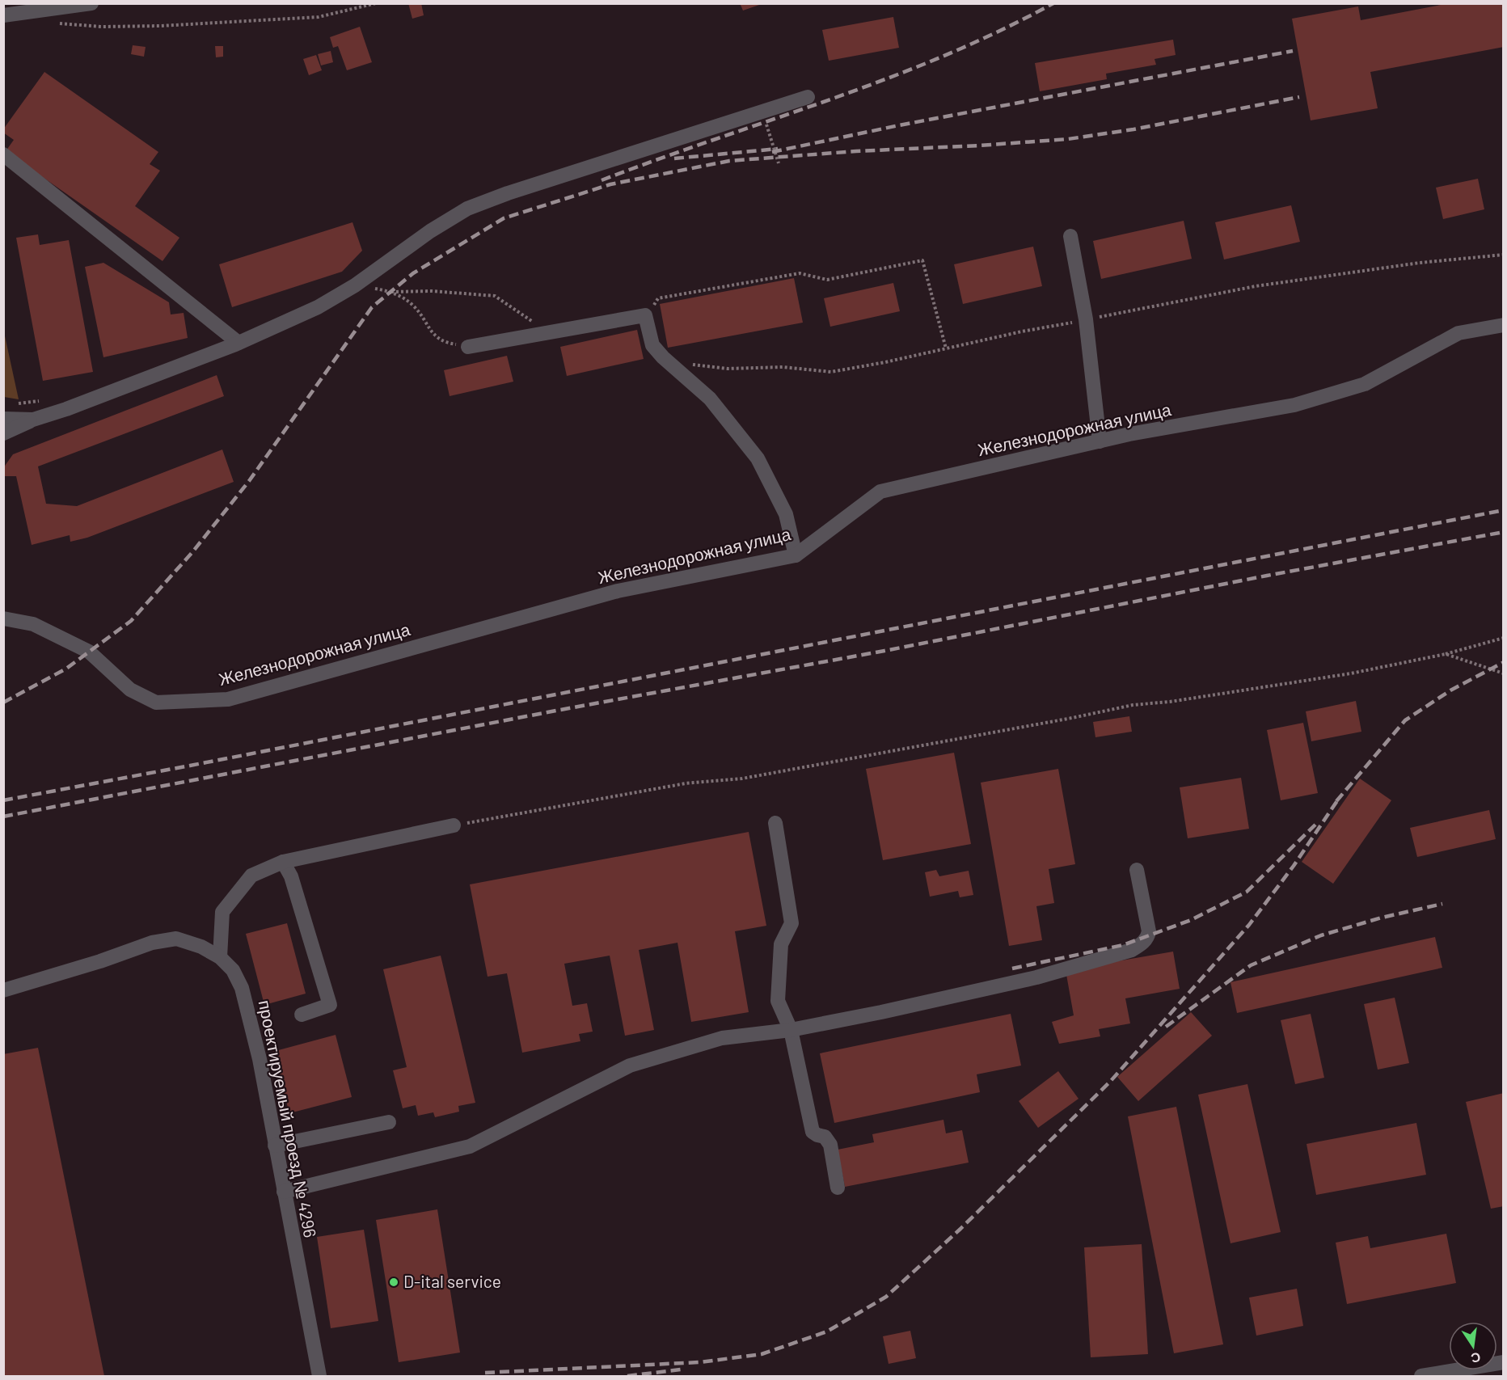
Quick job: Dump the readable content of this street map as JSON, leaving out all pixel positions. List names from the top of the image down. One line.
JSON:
{"streets":{"street":["Железнодорожная улица","проектируемый проезд № 4296"]},"places":["D-ital service"],"north":"bottom"}
